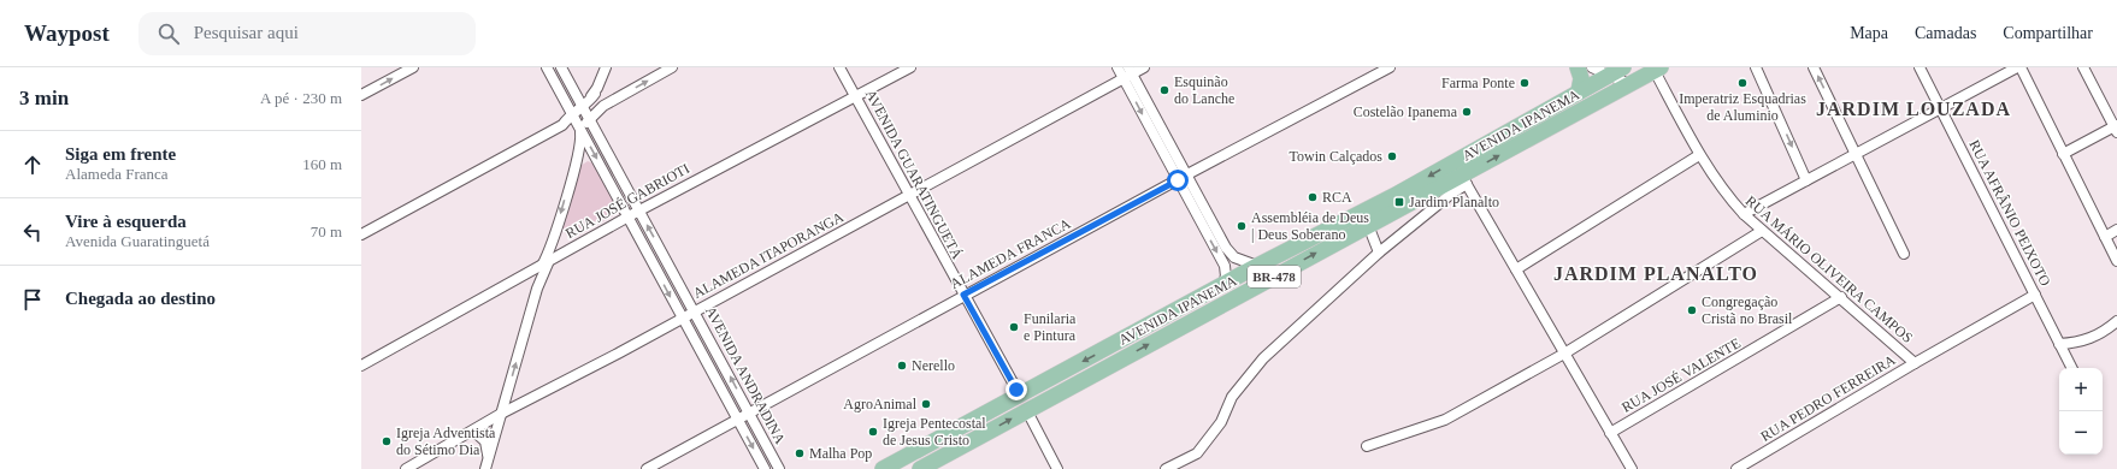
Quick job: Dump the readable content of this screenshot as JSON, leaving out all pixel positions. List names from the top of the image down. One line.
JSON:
{"streets":{"main road":["AVENIDA IPANEMA","BR-478"],"street":["AVENIDA GUARATINGUETÁ","RUA JOSÉ GABRIOTI","RUA AFRÂNIO PEIXOTO","ALAMEDA FRANCA","ALAMEDA ITAPORANGA","RUA MÁRIO OLIVEIRA CAMPOS","AVENIDA ANDRADINA","RUA JOSÉ VALENTE","RUA PEDRO FERREIRA"]},"crossings":[["AVENIDA IPANEMA","AVENIDA GUARATINGUETÁ"],["AVENIDA IPANEMA","RUA MÁRIO OLIVEIRA CAMPOS"],["AVENIDA GUARATINGUETÁ","RUA JOSÉ GABRIOTI"],["AVENIDA GUARATINGUETÁ","ALAMEDA FRANCA"],["AVENIDA GUARATINGUETÁ","ALAMEDA ITAPORANGA"],["RUA JOSÉ GABRIOTI","AVENIDA ANDRADINA"],["RUA AFRÂNIO PEIXOTO","RUA PEDRO FERREIRA"],["ALAMEDA FRANCA","AVENIDA ANDRADINA"],["ALAMEDA ITAPORANGA","AVENIDA ANDRADINA"],["RUA MÁRIO OLIVEIRA CAMPOS","RUA JOSÉ VALENTE"],["RUA MÁRIO OLIVEIRA CAMPOS","RUA PEDRO FERREIRA"]],"districts":["JARDIM LOUZADA","JARDIM PLANALTO"],"places":{"other":["Farma Ponte","Imperatriz Esquadrias de Aluminio","Esquinão do Lanche","Costelão Ipanema","Towin Calçados","RCA","Assembléia de Deus | Deus Soberano","Congregação Cristã no Brasil","Funilaria e Pintura","Nerello","AgroAnimal","Igreja Pentecostal de Jesus Cristo","Igreja Adventista do Sétimo Dia","Malha Pop"],"transit":["Jardim Planalto"]},"page":{"header":"Waypost","search":"Pesquisar aqui","nav":["Mapa","Camadas","Compartilhar"],"heading":["3 min","A pé · 230 m"],"list":[["Siga em frente","Alameda Franca","160 m"],["Vire à esquerda","Avenida Guaratinguetá","70 m"],"Chegada ao destino"],"map_buttons":["+","−"]}}
